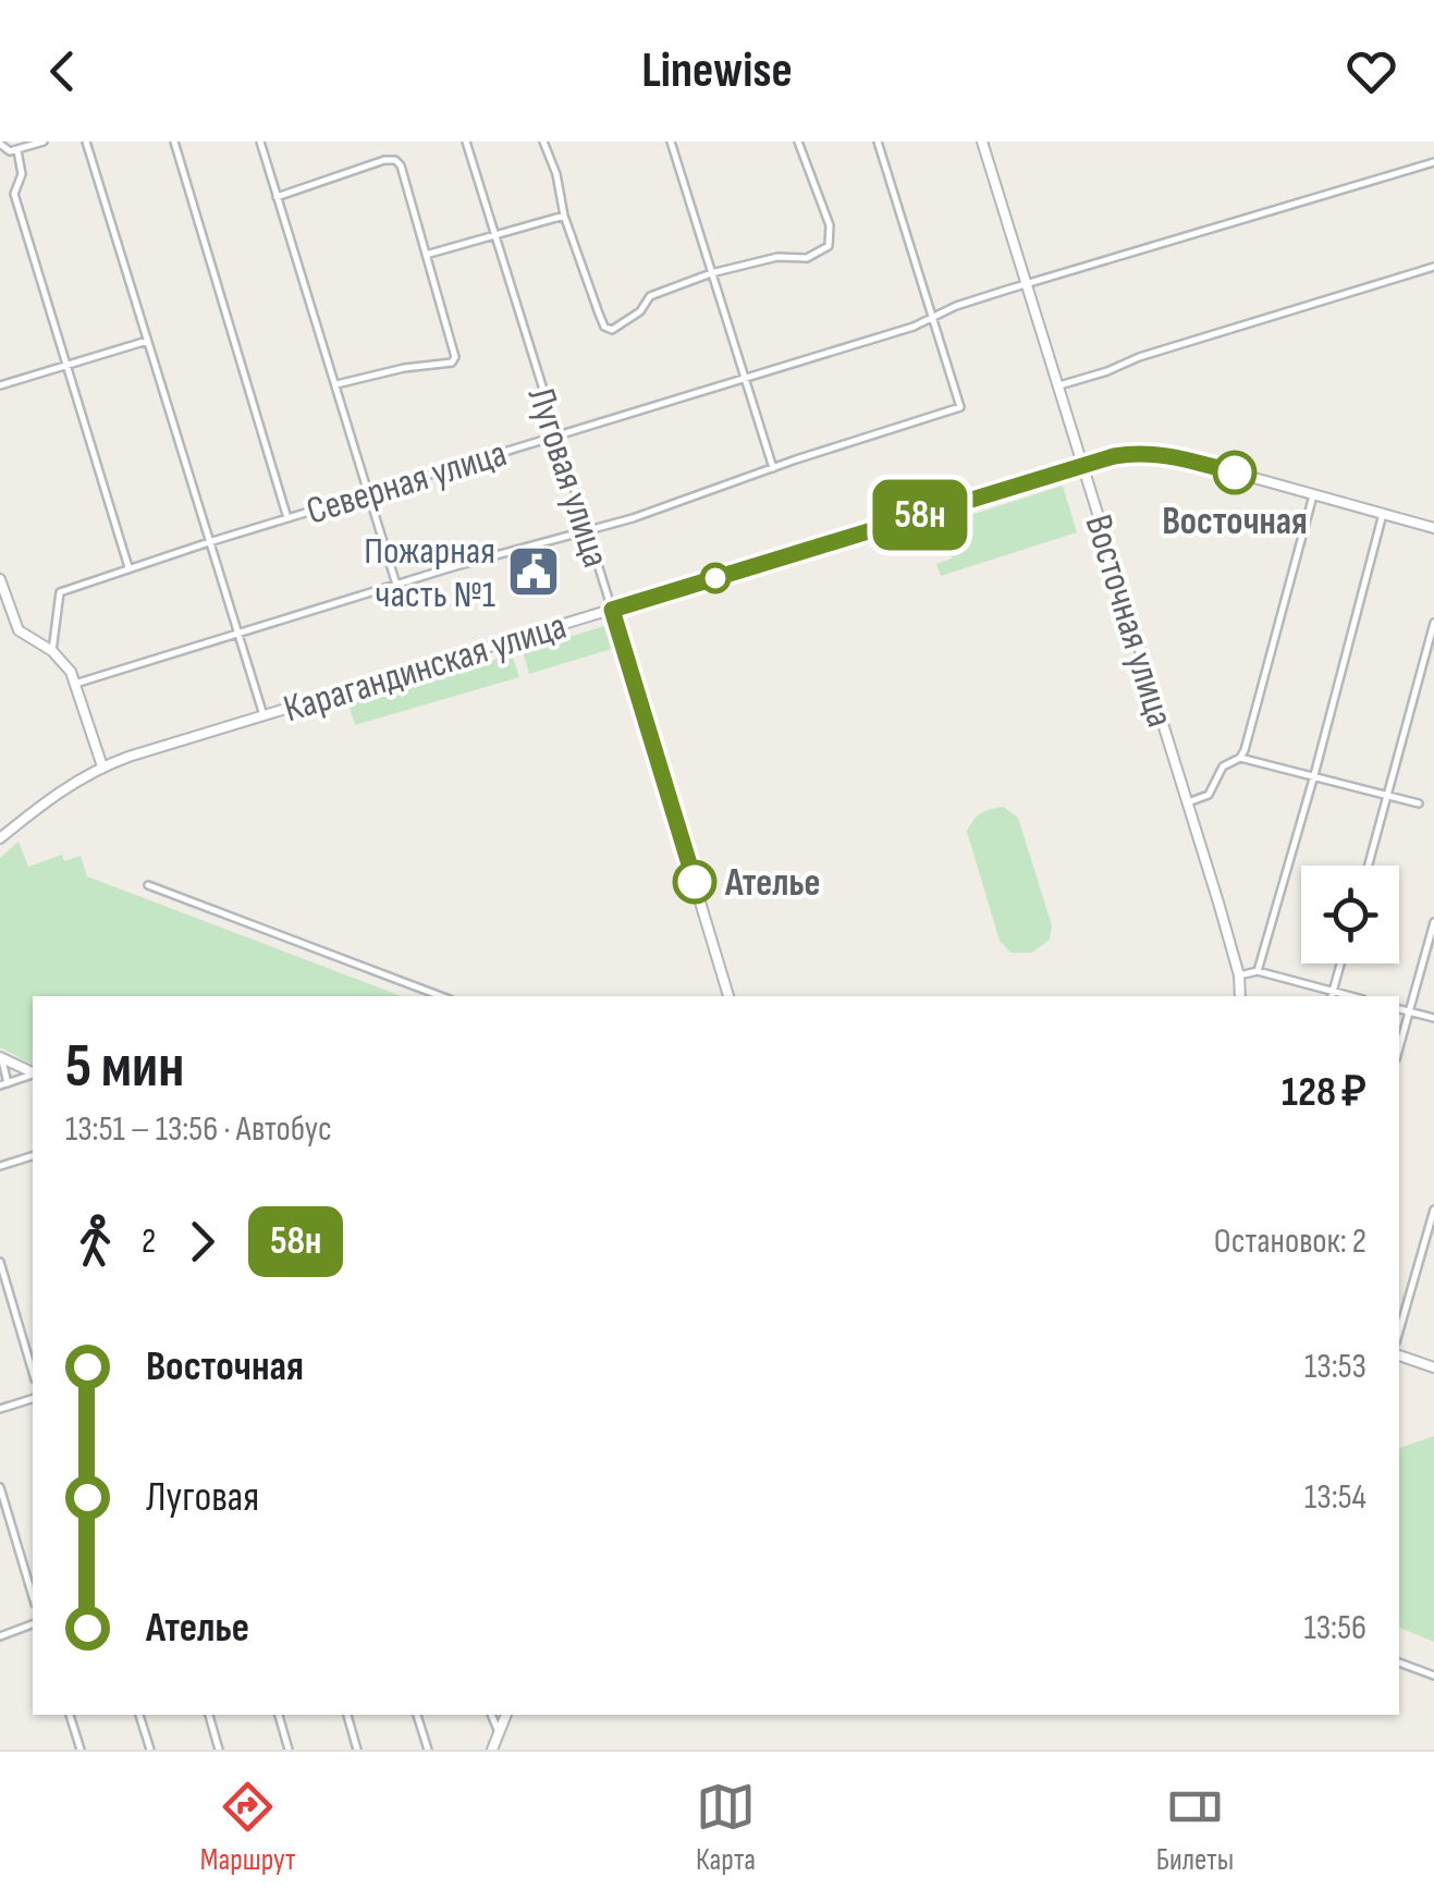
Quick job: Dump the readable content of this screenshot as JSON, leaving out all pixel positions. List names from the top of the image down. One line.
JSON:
{"streets":{"main road":["Луговая улица","Восточная улица","Карагандинская улица"],"street":["Северная улица"]},"crossings":[["Луговая улица","Северная улица"],["Луговая улица","Карагандинская улица"],["Северная улица","Восточная улица"],["Восточная улица","Карагандинская улица"]],"places":{"other":["Восточная","Ателье"],"public building":["Пожарная часть №1"]},"lines":["bus line 58н"],"page":{"header":"Linewise","on_map":"58н","heading":["5 мин","13:51 – 13:56 · Автобус","128 ₽"],"legs":["2","58н","Остановок: 2"],"list":[{"name":"Восточная","value":"13:53"},{"name":"Луговая","value":"13:54"},{"name":"Ателье","value":"13:56"}],"tabs":["Маршрут","Карта","Билеты"]}}
